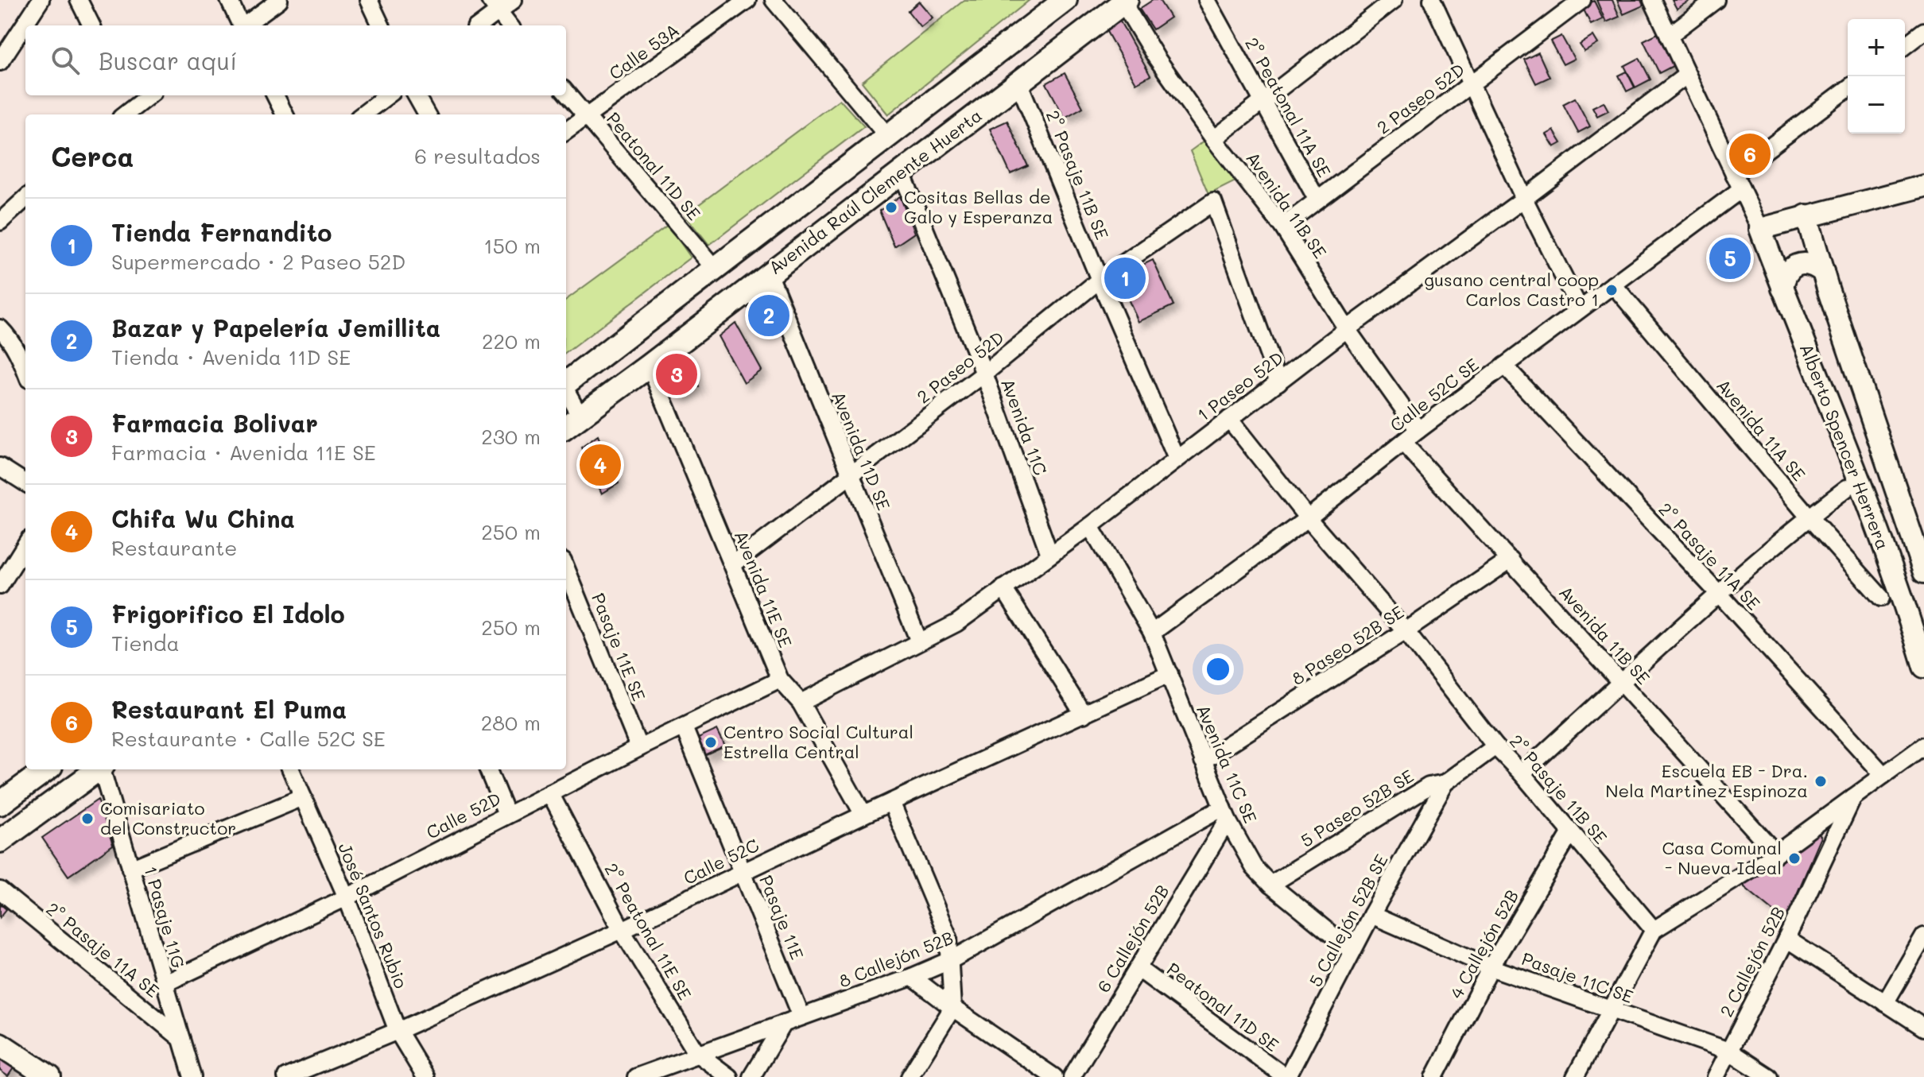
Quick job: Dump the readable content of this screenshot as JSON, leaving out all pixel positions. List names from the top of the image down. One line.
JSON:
{"streets":{"main road":["Avenida Raúl Clemente Huerta"],"street":["Calle 53A","2 Paseo 52D","2° Peatonal 11A SE","Peatonal 11D SE","2° Pasaje 11B SE","Avenida 11B SE","1 Paseo 52D","Calle 52C SE","Avenida 11C","Avenida 11A SE","Alberto Spencer Herrera","Avenida 11D SE","2° Pasaje 11A SE","Avenida 11E SE","8 Paseo 52B SE","Pasaje 11E SE","Avenida 11C SE","5 Paseo 52B SE","Calle 52D","Calle 52C","José Santos Rubio","1 Pasaje 11G","Pasaje 11E","5 Callejón 52B SE","2° Peatonal 11E SE","6 Callejón 52B","4 Callejón 52B","8 Callejón 52B","2 Callejón 52B","Pasaje 11C SE"]},"crossings":[["Calle 53A","Peatonal 11D SE"],["2 Paseo 52D","2° Peatonal 11A SE"],["2 Paseo 52D","2° Pasaje 11B SE"],["2 Paseo 52D","Avenida 11B SE"],["2 Paseo 52D","1 Paseo 52D"],["2 Paseo 52D","Avenida 11C"],["2 Paseo 52D","Avenida 11D SE"],["2 Paseo 52D","Avenida 11E SE"],["Peatonal 11D SE","Avenida Raúl Clemente Huerta"],["Peatonal 11D SE","5 Callejón 52B SE"],["Peatonal 11D SE","6 Callejón 52B"],["2° Pasaje 11B SE","Avenida Raúl Clemente Huerta"],["2° Pasaje 11B SE","1 Paseo 52D"],["2° Pasaje 11B SE","Calle 52C SE"],["2° Pasaje 11B SE","8 Paseo 52B SE"],["2° Pasaje 11B SE","5 Paseo 52B SE"],["2° Pasaje 11B SE","4 Callejón 52B"],["Avenida Raúl Clemente Huerta","Avenida 11B SE"],["Avenida Raúl Clemente Huerta","Avenida 11C"],["Avenida Raúl Clemente Huerta","Avenida 11D SE"],["Avenida Raúl Clemente Huerta","Avenida 11E SE"],["Avenida 11B SE","1 Paseo 52D"],["Avenida 11B SE","Calle 52C SE"],["Avenida 11B SE","8 Paseo 52B SE"],["1 Paseo 52D","Avenida 11C"],["1 Paseo 52D","Avenida 11D SE"],["1 Paseo 52D","Avenida 11E SE"],["1 Paseo 52D","Avenida 11C SE"],["Calle 52C SE","Avenida 11A SE"],["Calle 52C SE","2° Pasaje 11A SE"],["Calle 52C SE","Avenida 11C SE"],["2° Pasaje 11A SE","1 Pasaje 11G"],["Avenida 11E SE","Calle 52D"],["Avenida 11E SE","Calle 52C"],["8 Paseo 52B SE","Avenida 11C SE"],["Pasaje 11E SE","Calle 52D"],["Avenida 11C SE","5 Paseo 52B SE"],["Avenida 11C SE","Calle 52C"],["Avenida 11C SE","5 Callejón 52B SE"],["Avenida 11C SE","6 Callejón 52B"],["Avenida 11C SE","8 Callejón 52B"],["5 Paseo 52B SE","5 Callejón 52B SE"],["Calle 52D","José Santos Rubio"],["Calle 52D","1 Pasaje 11G"],["Calle 52D","Pasaje 11E"],["Calle 52D","2° Peatonal 11E SE"],["Calle 52C","José Santos Rubio"],["Calle 52C","Pasaje 11E"],["Calle 52C","2° Peatonal 11E SE"],["Pasaje 11E","8 Callejón 52B"],["5 Callejón 52B SE","Pasaje 11C SE"],["2° Peatonal 11E SE","8 Callejón 52B"],["6 Callejón 52B","8 Callejón 52B"],["4 Callejón 52B","Pasaje 11C SE"],["2 Callejón 52B","Pasaje 11C SE"]],"places":["Cositas Bellas de Galo y Esperanza","gusano central coop Carlos Castro 1","Centro Social Cultural Estrella Central","Escuela EB - Dra. Nela Martinez Espinoza","Comisariato del Constructor","Casa Comunal - Nueva Ideal"],"page":{"map_buttons":["+","−"],"search":"Buscar aquí","heading":["Cerca","6 resultados"],"pins":["6","5","1","2","3","4"],"list":[{"mark":"1","name":"Tienda Fernandito","note":"Supermercado · 2 Paseo 52D","value":"150 m"},{"mark":"2","name":"Bazar y Papelería Jemillita","note":"Tienda · Avenida 11D SE","value":"220 m"},{"mark":"3","name":"Farmacia Bolivar","note":"Farmacia · Avenida 11E SE","value":"230 m"},{"mark":"4","name":"Chifa Wu China","note":"Restaurante","value":"250 m"},{"mark":"5","name":"Frigorifico El Idolo","note":"Tienda","value":"250 m"},{"mark":"6","name":"Restaurant El Puma","note":"Restaurante · Calle 52C SE","value":"280 m"}]}}
